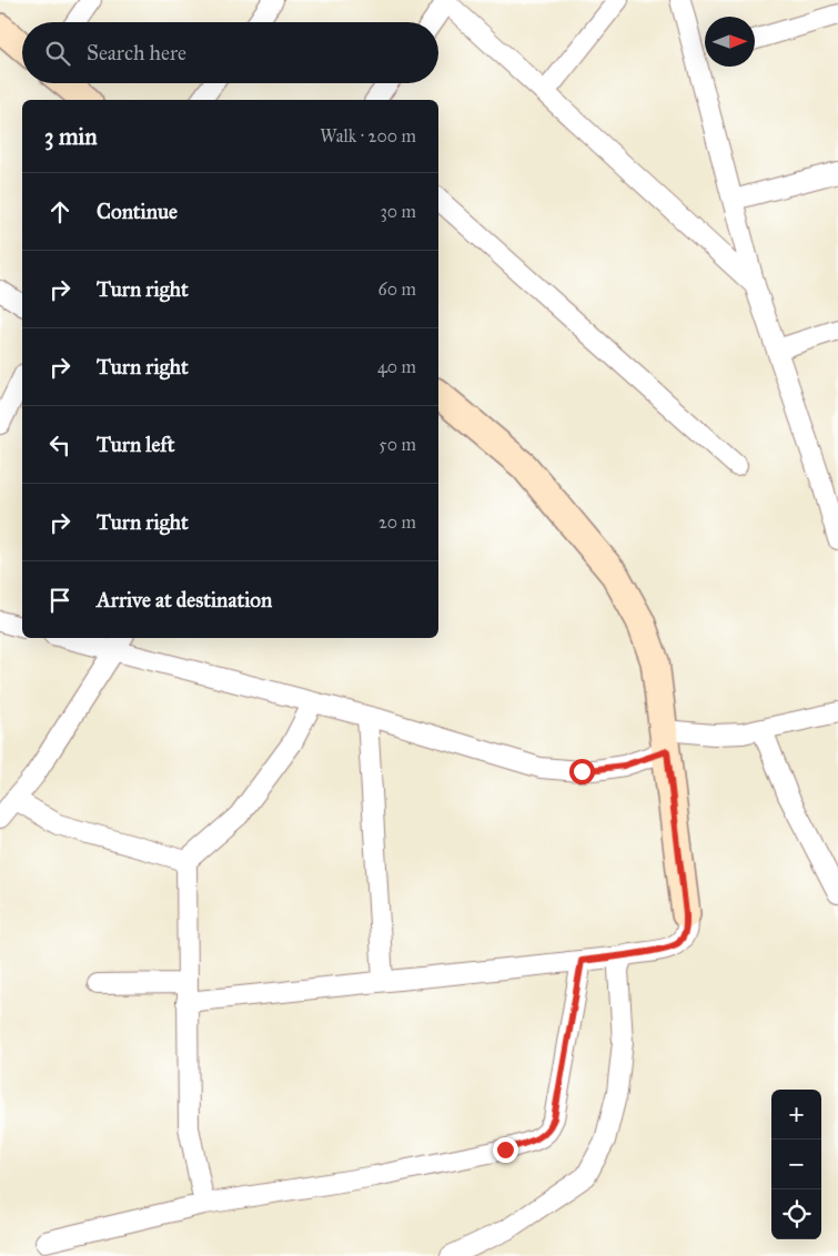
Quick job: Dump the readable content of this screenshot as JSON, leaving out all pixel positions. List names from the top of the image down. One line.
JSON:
{"north":"right","page":{"search":"Search here","heading":["3 min","Walk · 200 m"],"list":[["Continue","30 m"],["Turn right","60 m"],["Turn right","40 m"],["Turn left","50 m"],["Turn right","20 m"],"Arrive at destination"],"map_buttons":["+","−"]}}
